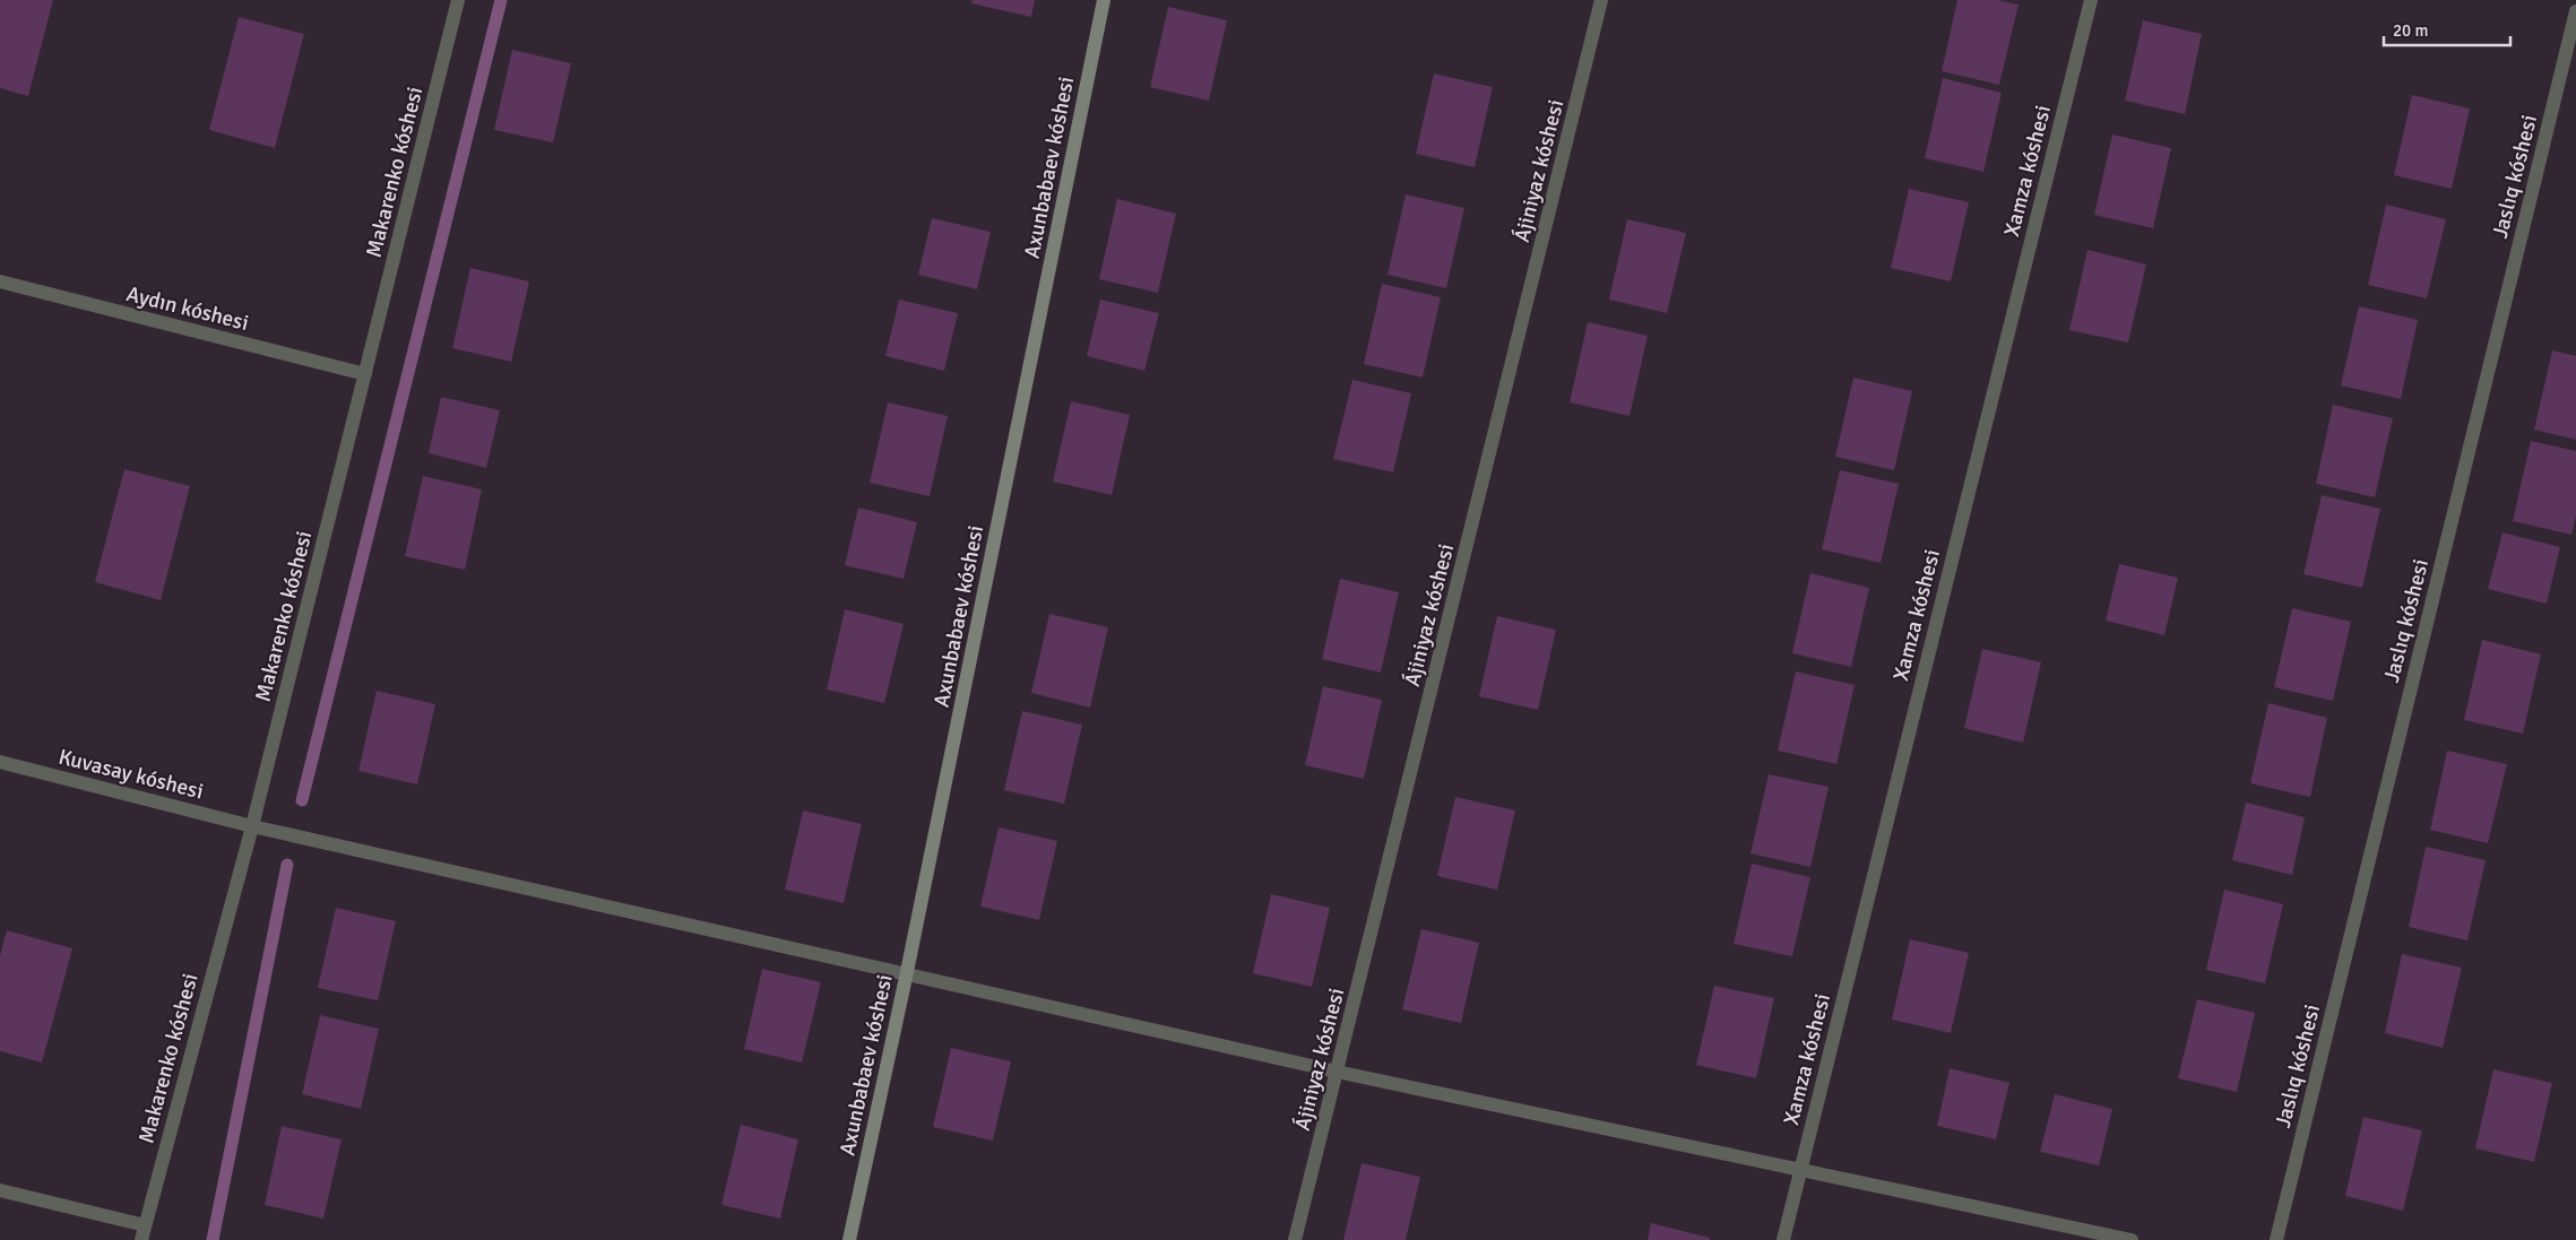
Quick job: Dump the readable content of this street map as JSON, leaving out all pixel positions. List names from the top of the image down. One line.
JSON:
{"streets":{"street":["Axunbabaev kóshesi","Ájiniyaz kóshesi","Xamza kóshesi","Makarenko kóshesi","Jaslıq kóshesi","Aydın kóshesi","Kuvasay kóshesi"]},"crossings":[["Axunbabaev kóshesi","Kuvasay kóshesi"],["Ájiniyaz kóshesi","Kuvasay kóshesi"],["Xamza kóshesi","Kuvasay kóshesi"],["Makarenko kóshesi","Aydın kóshesi"],["Makarenko kóshesi","Kuvasay kóshesi"]],"scale_bar":"20 m"}
